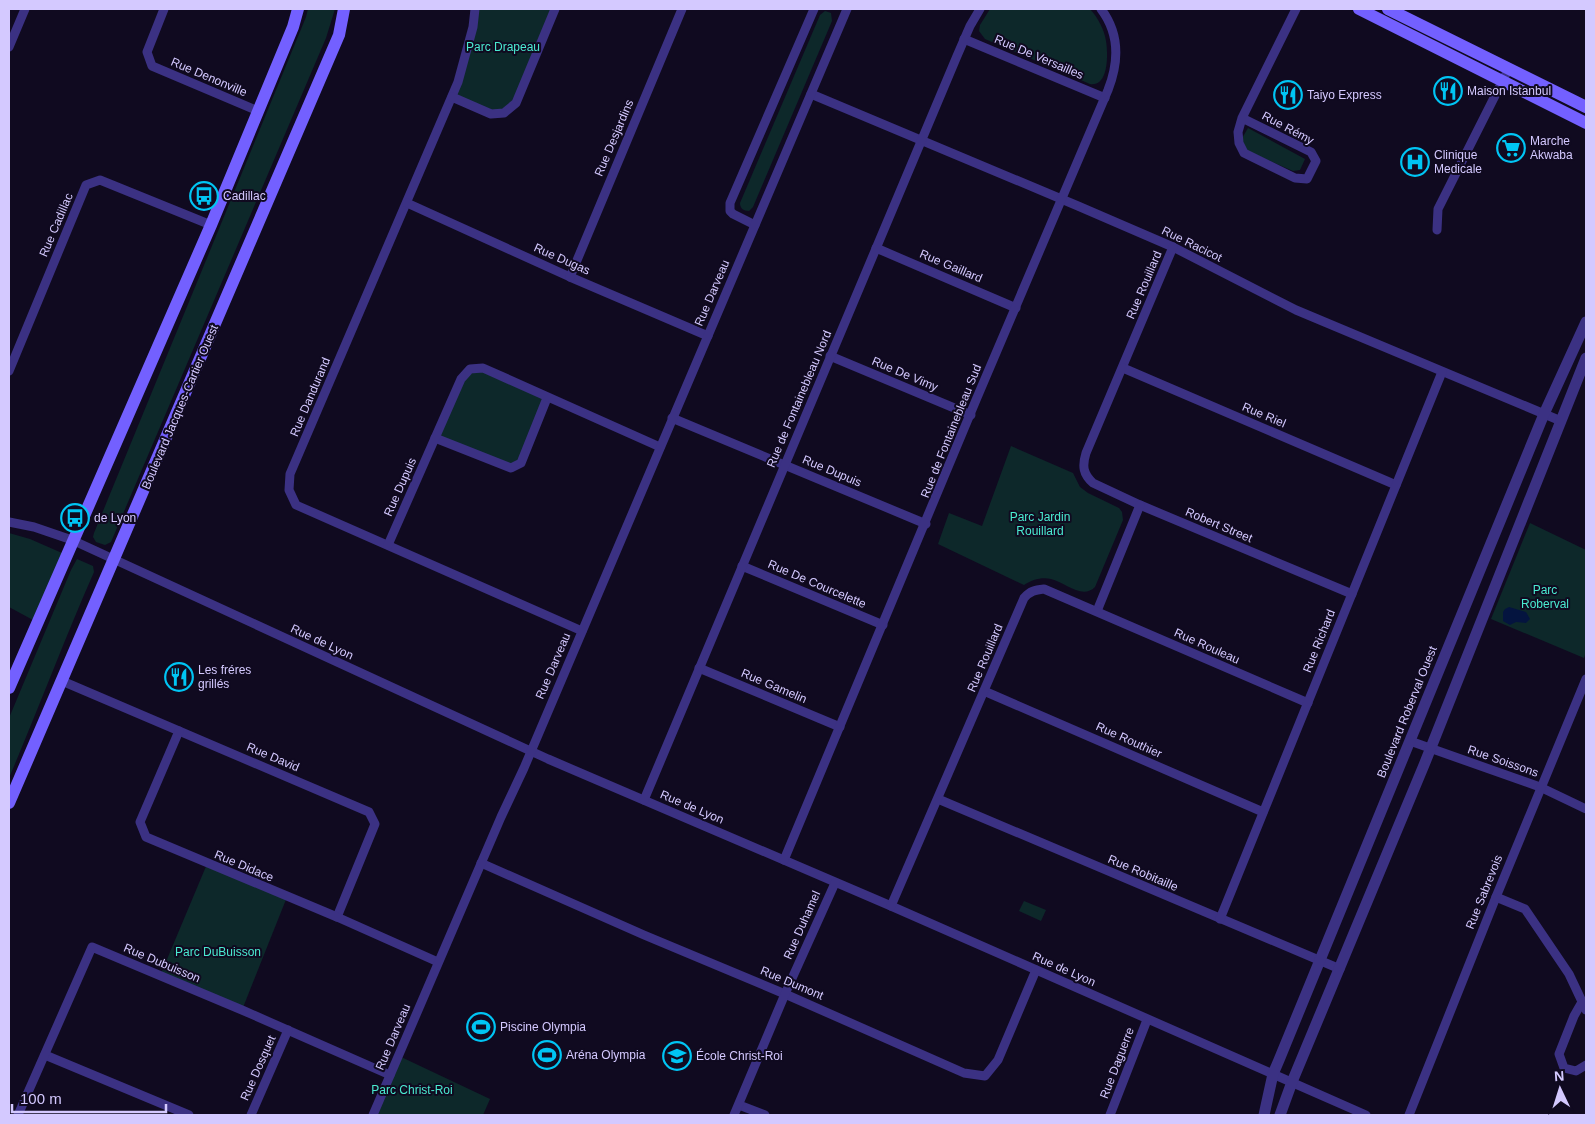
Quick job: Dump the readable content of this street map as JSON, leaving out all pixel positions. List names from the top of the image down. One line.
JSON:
{"streets":{"main road":["Boulevard Jacques-Cartier Ouest"],"street":["Rue De Versailles","Rue Denonville","Rue Rémy","Rue Desjardins","Rue Cadillac","Rue Racicot","Rue Dugas","Rue Gaillard","Rue Rouillard","Rue Darveau","Rue De Vimy","Rue Dandurand","Rue de Fontainebleau Nord","Rue Riel","Rue de Fontainebleau Sud","Rue Dupuis","Robert Street","Rue De Courcelette","Rue Richard","Rue de Lyon","Rue Rouleau","Rue Gamelin","Boulevard Roberval Ouest","Rue Routhier","Rue David","Rue Soissons","Rue Didace","Rue Robitaille","Rue Sabrevois","Rue Duhamel","Rue Dubuisson","Rue Dumont","Rue Daguerre","Rue Dosquet"]},"crossings":[["Rue De Versailles","Rue de Fontainebleau Nord"],["Rue De Versailles","Rue de Fontainebleau Sud"],["Rue Desjardins","Rue Dugas"],["Rue Racicot","Rue Rouillard"],["Rue Racicot","Rue Darveau"],["Rue Racicot","Rue de Fontainebleau Nord"],["Rue Racicot","Rue de Fontainebleau Sud"],["Rue Racicot","Rue Richard"],["Rue Racicot","Boulevard Roberval Ouest"],["Rue Dugas","Rue Darveau"],["Rue Dugas","Rue Dandurand"],["Rue Gaillard","Rue de Fontainebleau Nord"],["Rue Gaillard","Rue de Fontainebleau Sud"],["Rue Rouillard","Rue Riel"],["Rue Rouillard","Robert Street"],["Rue Rouillard","Rue de Lyon"],["Rue Rouillard","Rue Rouleau"],["Rue Rouillard","Rue Routhier"],["Rue Rouillard","Rue Robitaille"],["Rue Darveau","Rue Dandurand"],["Rue Darveau","Rue Dupuis"],["Rue Darveau","Rue de Lyon"],["Rue Darveau","Rue Didace"],["Rue Darveau","Rue Dubuisson"],["Rue Darveau","Rue Dumont"],["Rue De Vimy","Rue de Fontainebleau Nord"],["Rue De Vimy","Rue de Fontainebleau Sud"],["Rue Dandurand","Rue Dupuis"],["Rue de Fontainebleau Nord","Rue Dupuis"],["Rue de Fontainebleau Nord","Rue De Courcelette"],["Rue de Fontainebleau Nord","Rue de Lyon"],["Rue de Fontainebleau Nord","Rue Gamelin"],["Boulevard Jacques-Cartier Ouest","Rue de Lyon"],["Boulevard Jacques-Cartier Ouest","Rue David"],["Rue Riel","Rue Richard"],["Rue de Fontainebleau Sud","Rue Dupuis"],["Rue de Fontainebleau Sud","Rue De Courcelette"],["Rue de Fontainebleau Sud","Rue de Lyon"],["Rue de Fontainebleau Sud","Rue Gamelin"],["Robert Street","Rue Richard"],["Rue Richard","Rue Rouleau"],["Rue Richard","Rue Routhier"],["Rue Richard","Rue Robitaille"],["Rue de Lyon","Boulevard Roberval Ouest"],["Rue de Lyon","Rue Duhamel"],["Rue de Lyon","Rue Dumont"],["Rue de Lyon","Rue Daguerre"],["Boulevard Roberval Ouest","Rue Soissons"],["Boulevard Roberval Ouest","Rue Robitaille"],["Rue David","Rue Didace"],["Rue Soissons","Rue Sabrevois"],["Rue Duhamel","Rue Dumont"],["Rue Dubuisson","Rue Dosquet"]],"parks":["Parc Drapeau","Parc Jardin Rouillard","Parc Roberval","Parc DuBuisson","Parc Christ-Roi"],"places":{"restaurant":["Maison Istanbul","Taiyo Express","Les fréres grillés"],"supermarket":["Marche Akwaba"],"hospital":["Clinique Medicale"],"bus stop":["Cadillac","de Lyon"],"sports":["Piscine Olympia","Aréna Olympia"],"school or university":["École Christ-Roi"]},"scale_bar":"100 m","north":"top"}
